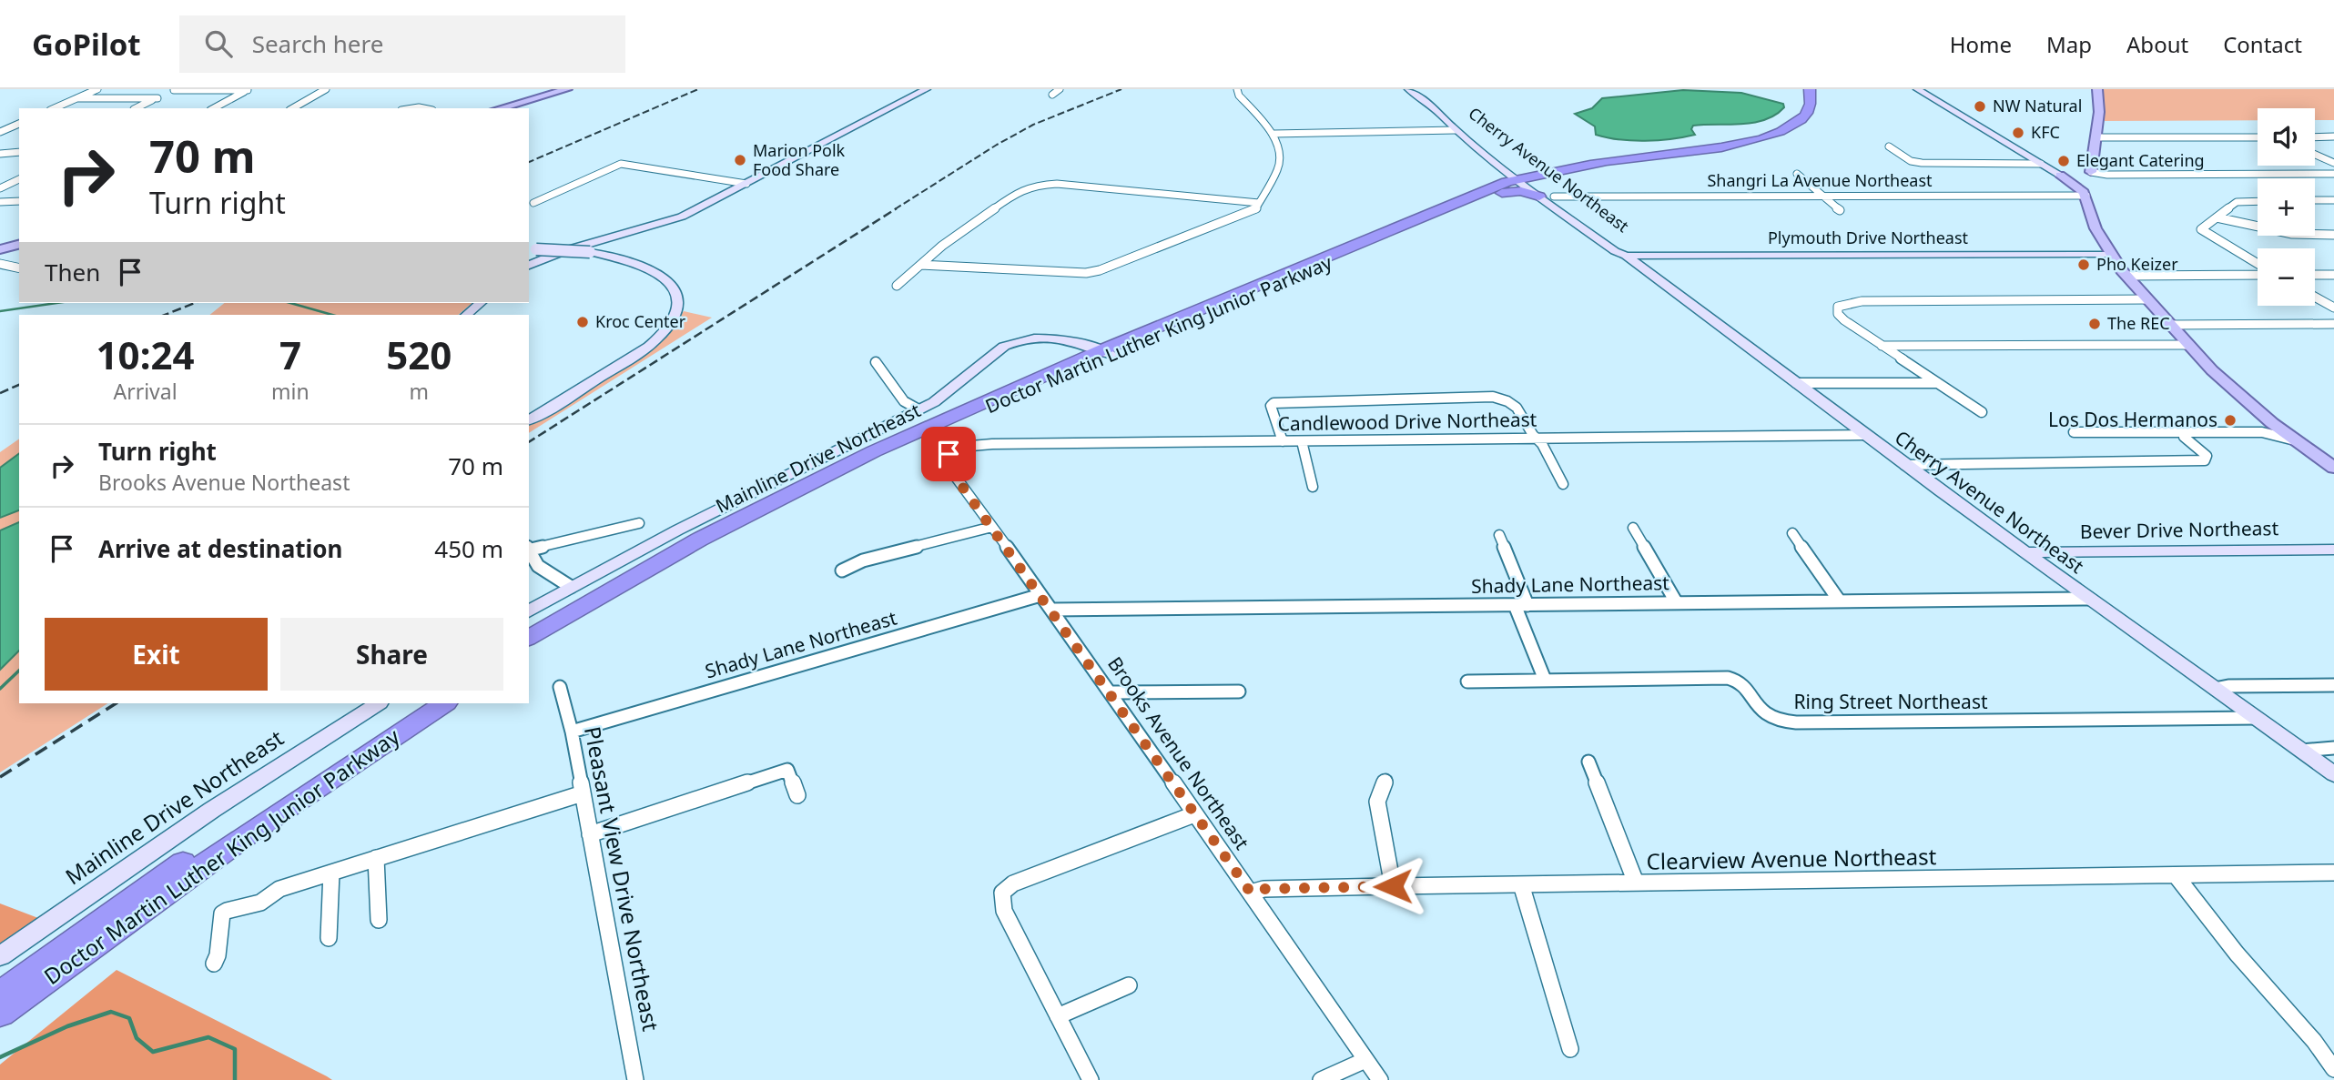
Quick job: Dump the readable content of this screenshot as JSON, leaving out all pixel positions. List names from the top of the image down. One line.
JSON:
{"streets":{"highway":["Doctor Martin Luther King Junior Parkway"],"street":["Cherry Avenue Northeast","Shangri La Avenue Northeast","Plymouth Drive Northeast","Candlewood Drive Northeast","Mainline Drive Northeast","Bever Drive Northeast","Shady Lane Northeast","Ring Street Northeast","Brooks Avenue Northeast","Clearview Avenue Northeast","Pleasant View Drive Northeast"]},"crossings":[["Cherry Avenue Northeast","Shangri La Avenue Northeast"],["Cherry Avenue Northeast","Plymouth Drive Northeast"],["Cherry Avenue Northeast","Doctor Martin Luther King Junior Parkway"],["Cherry Avenue Northeast","Candlewood Drive Northeast"],["Cherry Avenue Northeast","Bever Drive Northeast"],["Cherry Avenue Northeast","Shady Lane Northeast"],["Cherry Avenue Northeast","Ring Street Northeast"],["Doctor Martin Luther King Junior Parkway","Mainline Drive Northeast"],["Candlewood Drive Northeast","Brooks Avenue Northeast"],["Shady Lane Northeast","Brooks Avenue Northeast"],["Shady Lane Northeast","Pleasant View Drive Northeast"],["Brooks Avenue Northeast","Clearview Avenue Northeast"]],"places":["NW Natural","KFC","Marion Polk Food Share","Elegant Catering","Pho Keizer","Kroc Center","The REC","Los Dos Hermanos"],"page":{"header":"GoPilot","search":"Search here","nav":["Home","Map","About","Contact"],"map_buttons":["+","−"],"turn":["70 m","Turn right"],"then":"Then","eta":["10:24","Arrival","7","min","520","m"],"list":[{"name":"Turn right","note":"Brooks Avenue Northeast","value":"70 m"},{"name":"Arrive at destination","value":"450 m"}],"buttons":["Exit","Share"]}}
